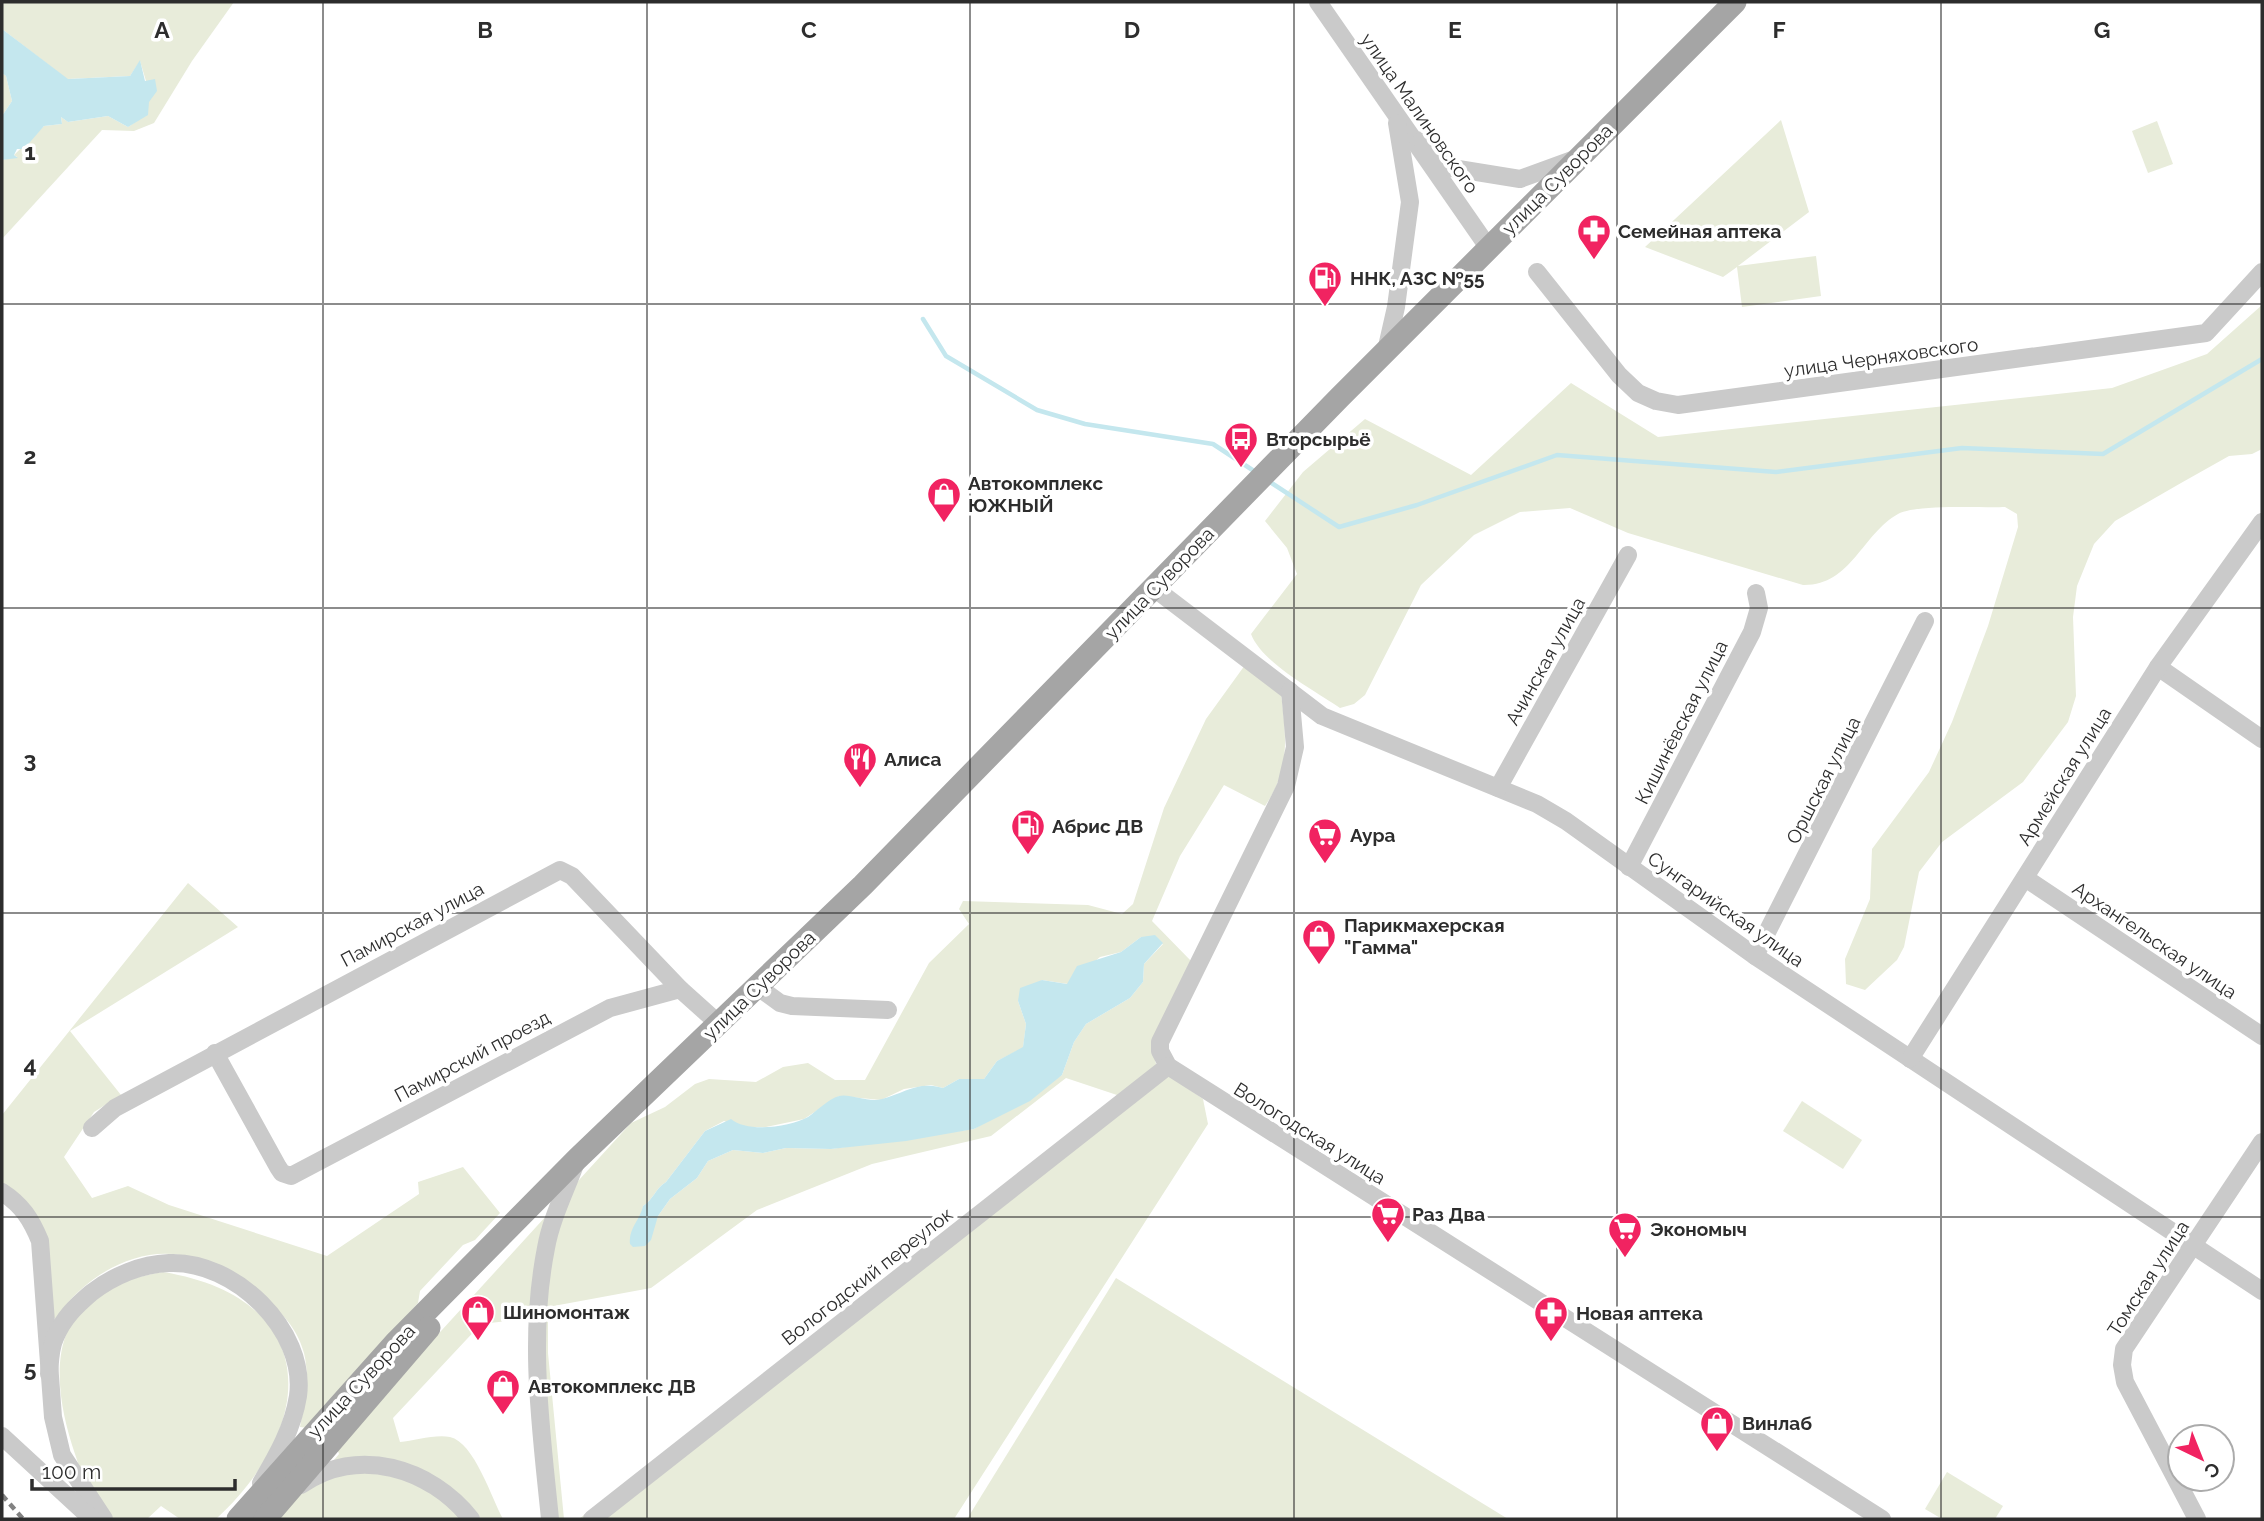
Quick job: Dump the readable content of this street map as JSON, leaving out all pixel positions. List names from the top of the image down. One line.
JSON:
{"streets":{"main road":["улица Суворова"],"street":["улица Малиновского","улица Черняховского","Ачинская улица","Кишинёвская улица","Армейская улица","Оршская улица","Сунгарийская улица","Памирская улица","Архангельская улица","Памирский проезд","Вологодская улица","Вологодский переулок","Томская улица"]},"crossings":[["улица Малиновского","улица Суворова"],["улица Суворова","Сунгарийская улица"],["улица Суворова","Памирская улица"],["Ачинская улица","Сунгарийская улица"],["Кишинёвская улица","Сунгарийская улица"],["Армейская улица","Сунгарийская улица"],["Армейская улица","Архангельская улица"],["Оршская улица","Сунгарийская улица"],["Сунгарийская улица","Томская улица"],["Памирская улица","Памирский проезд"],["Вологодская улица","Вологодский переулок"]],"places":{"pharmacy":["Семейная аптека","Новая аптека"],"fuel station":["ННК, АЗС №55","Абрис ДВ"],"bus stop":["Вторсырьё"],"shop":["Автокомплекс ЮЖНЫЙ","Парикмахерская \"Гамма\"","Шиномонтаж","Автокомплекс ДВ","Винлаб"],"restaurant":["Алиса"],"supermarket":["Аура","Раз Два","Экономыч"]},"scale_bar":"100 m","north":"bottom right","grid":{"columns":["A","B","C","D","E","F","G"],"rows":["1","2","3","4","5"]}}
